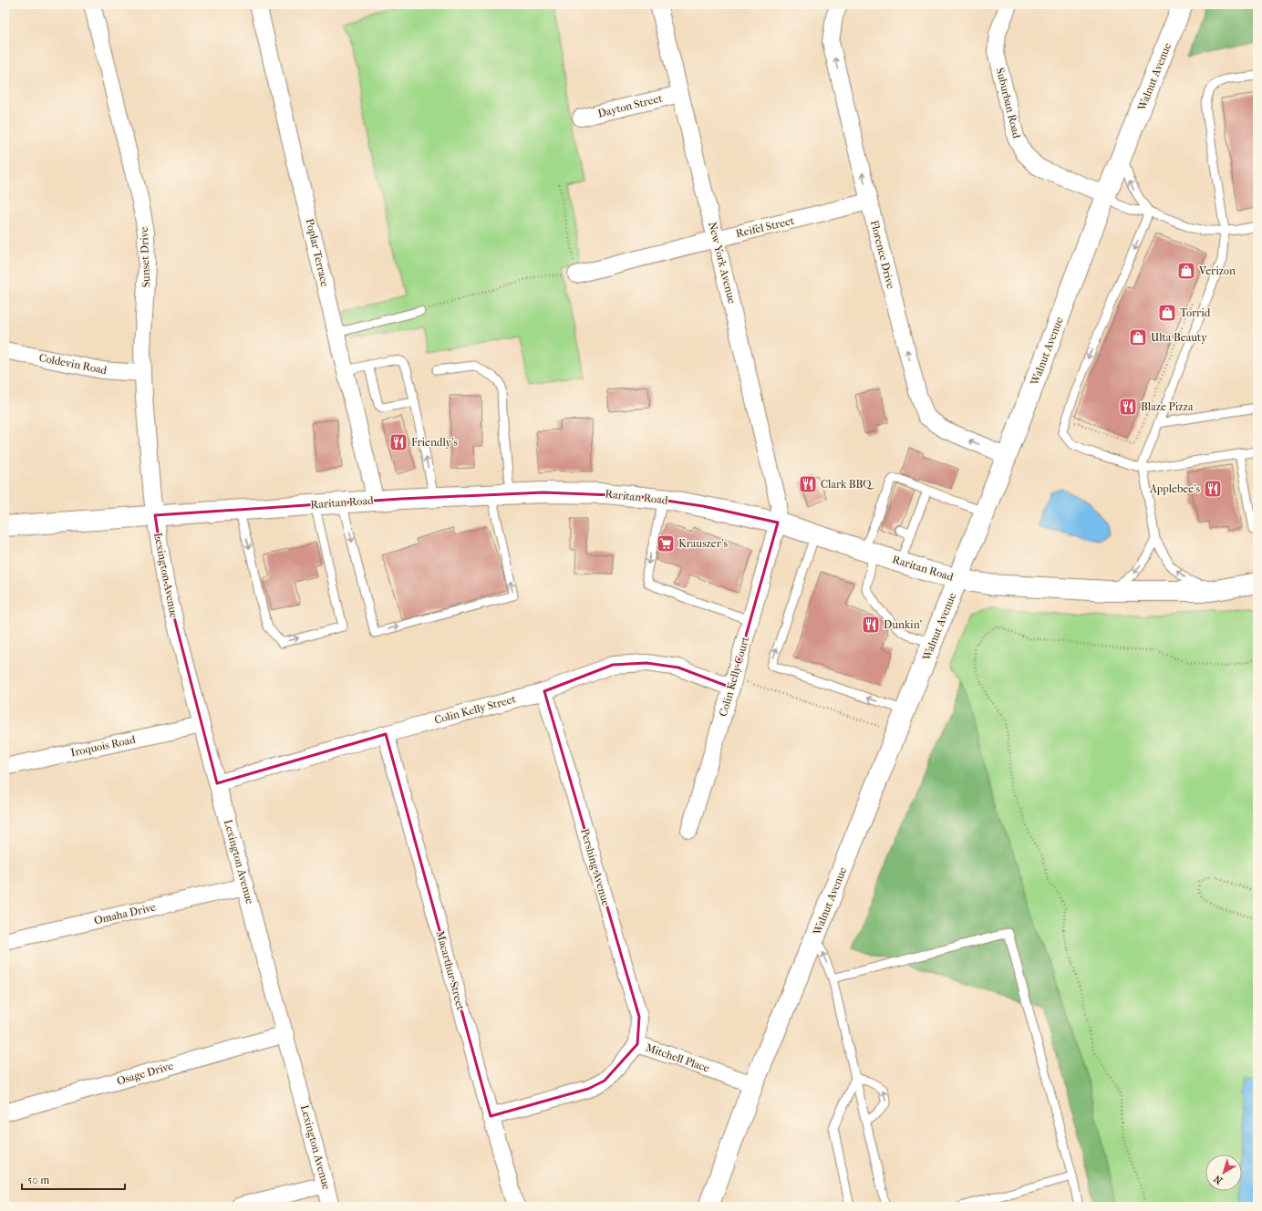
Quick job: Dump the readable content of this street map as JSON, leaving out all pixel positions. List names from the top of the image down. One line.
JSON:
{"streets":{"street":["Walnut Avenue","Suburban Road","Dayton Street","Reifel Street","Poplar Terrace","Florence Drive","Sunset Drive","New York Avenue","Coldevin Road","Raritan Road","Lexington Avenue","Colin Kelly Court","Colin Kelly Street","Iroquois Road","Pershing Avenue","Omaha Drive","Macarthur Street","Mitchell Place","Osage Drive"]},"crossings":[["Walnut Avenue","Suburban Road"],["Walnut Avenue","Florence Drive"],["Walnut Avenue","Raritan Road"],["Walnut Avenue","Mitchell Place"],["Dayton Street","New York Avenue"],["Reifel Street","Florence Drive"],["Reifel Street","New York Avenue"],["Poplar Terrace","Raritan Road"],["Sunset Drive","Coldevin Road"],["Sunset Drive","Raritan Road"],["Sunset Drive","Lexington Avenue"],["New York Avenue","Raritan Road"],["New York Avenue","Colin Kelly Court"],["Raritan Road","Lexington Avenue"],["Raritan Road","Colin Kelly Court"],["Lexington Avenue","Colin Kelly Street"],["Lexington Avenue","Iroquois Road"],["Lexington Avenue","Omaha Drive"],["Lexington Avenue","Osage Drive"],["Colin Kelly Court","Colin Kelly Street"],["Colin Kelly Street","Pershing Avenue"],["Colin Kelly Street","Macarthur Street"],["Pershing Avenue","Mitchell Place"],["Macarthur Street","Mitchell Place"]],"one_way":["Florence Drive"],"places":{"shop":["Verizon","Torrid","Ulta Beauty"],"restaurant":["Blaze Pizza","Friendly's","Clark BBQ","Applebee's","Dunkin'"],"supermarket":["Krauszer's"]},"scale_bar":"50 m","north":"bottom left"}
